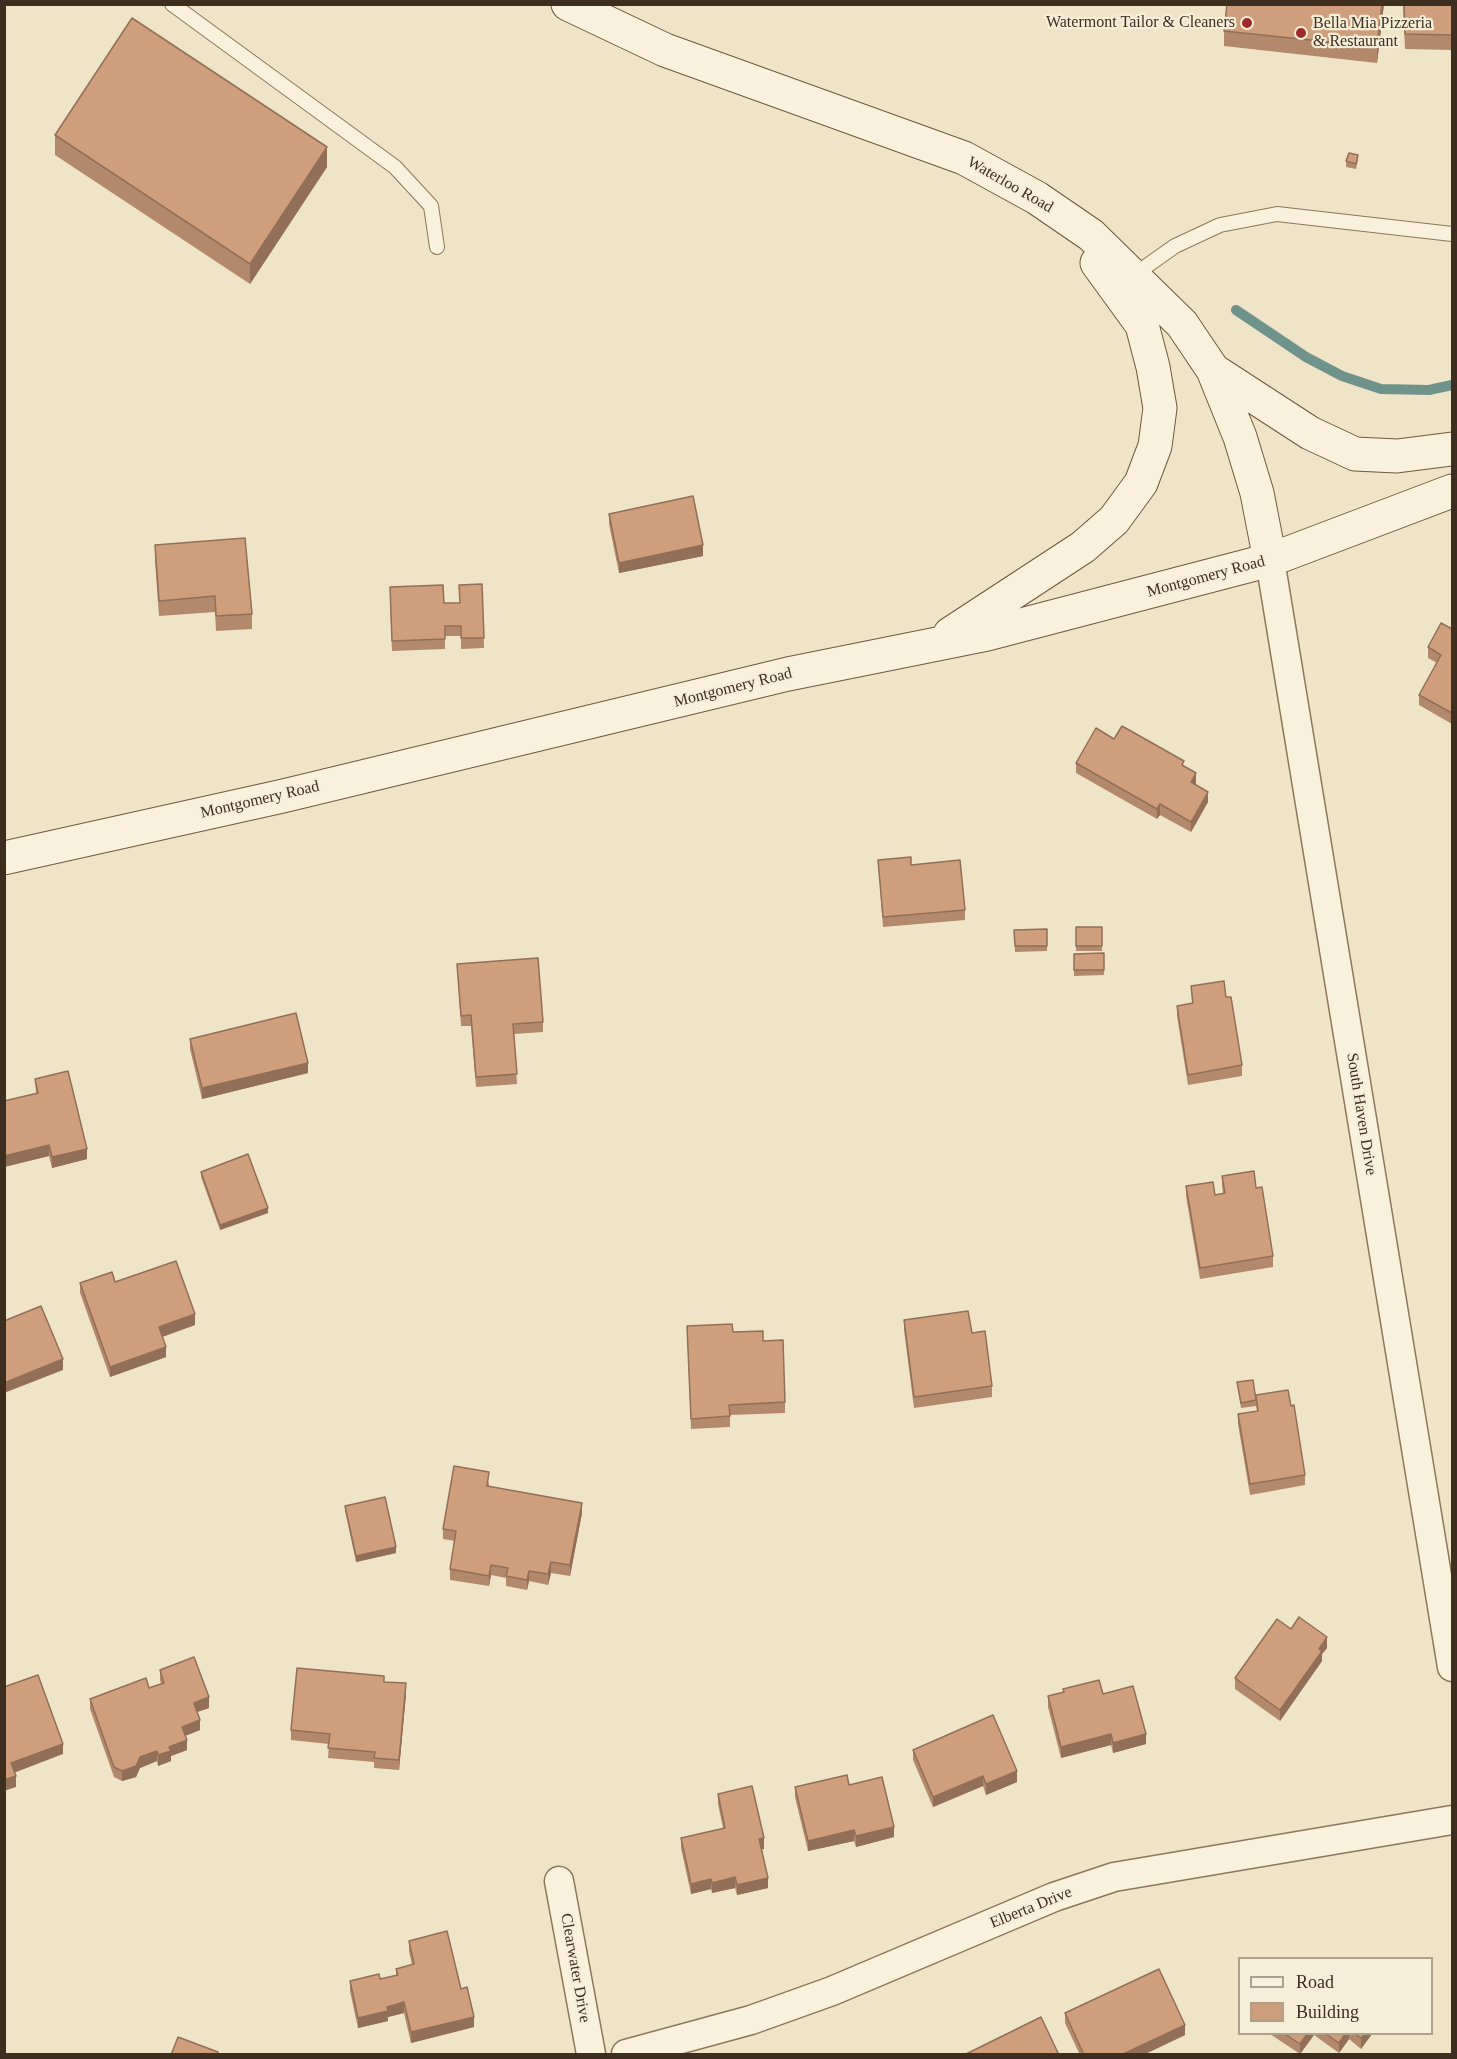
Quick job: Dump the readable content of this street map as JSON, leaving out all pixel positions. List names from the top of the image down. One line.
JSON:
{"streets":{"main road":["Waterloo Road","Montgomery Road"],"street":["South Haven Drive","Elberta Drive","Clearwater Drive"]},"crossings":[["Waterloo Road","Montgomery Road"],["Waterloo Road","South Haven Drive"],["Montgomery Road","South Haven Drive"]],"places":["Watermont Tailor & Cleaners","Bella Mia Pizzeria & Restaurant"],"legend":["Road","Building"]}
